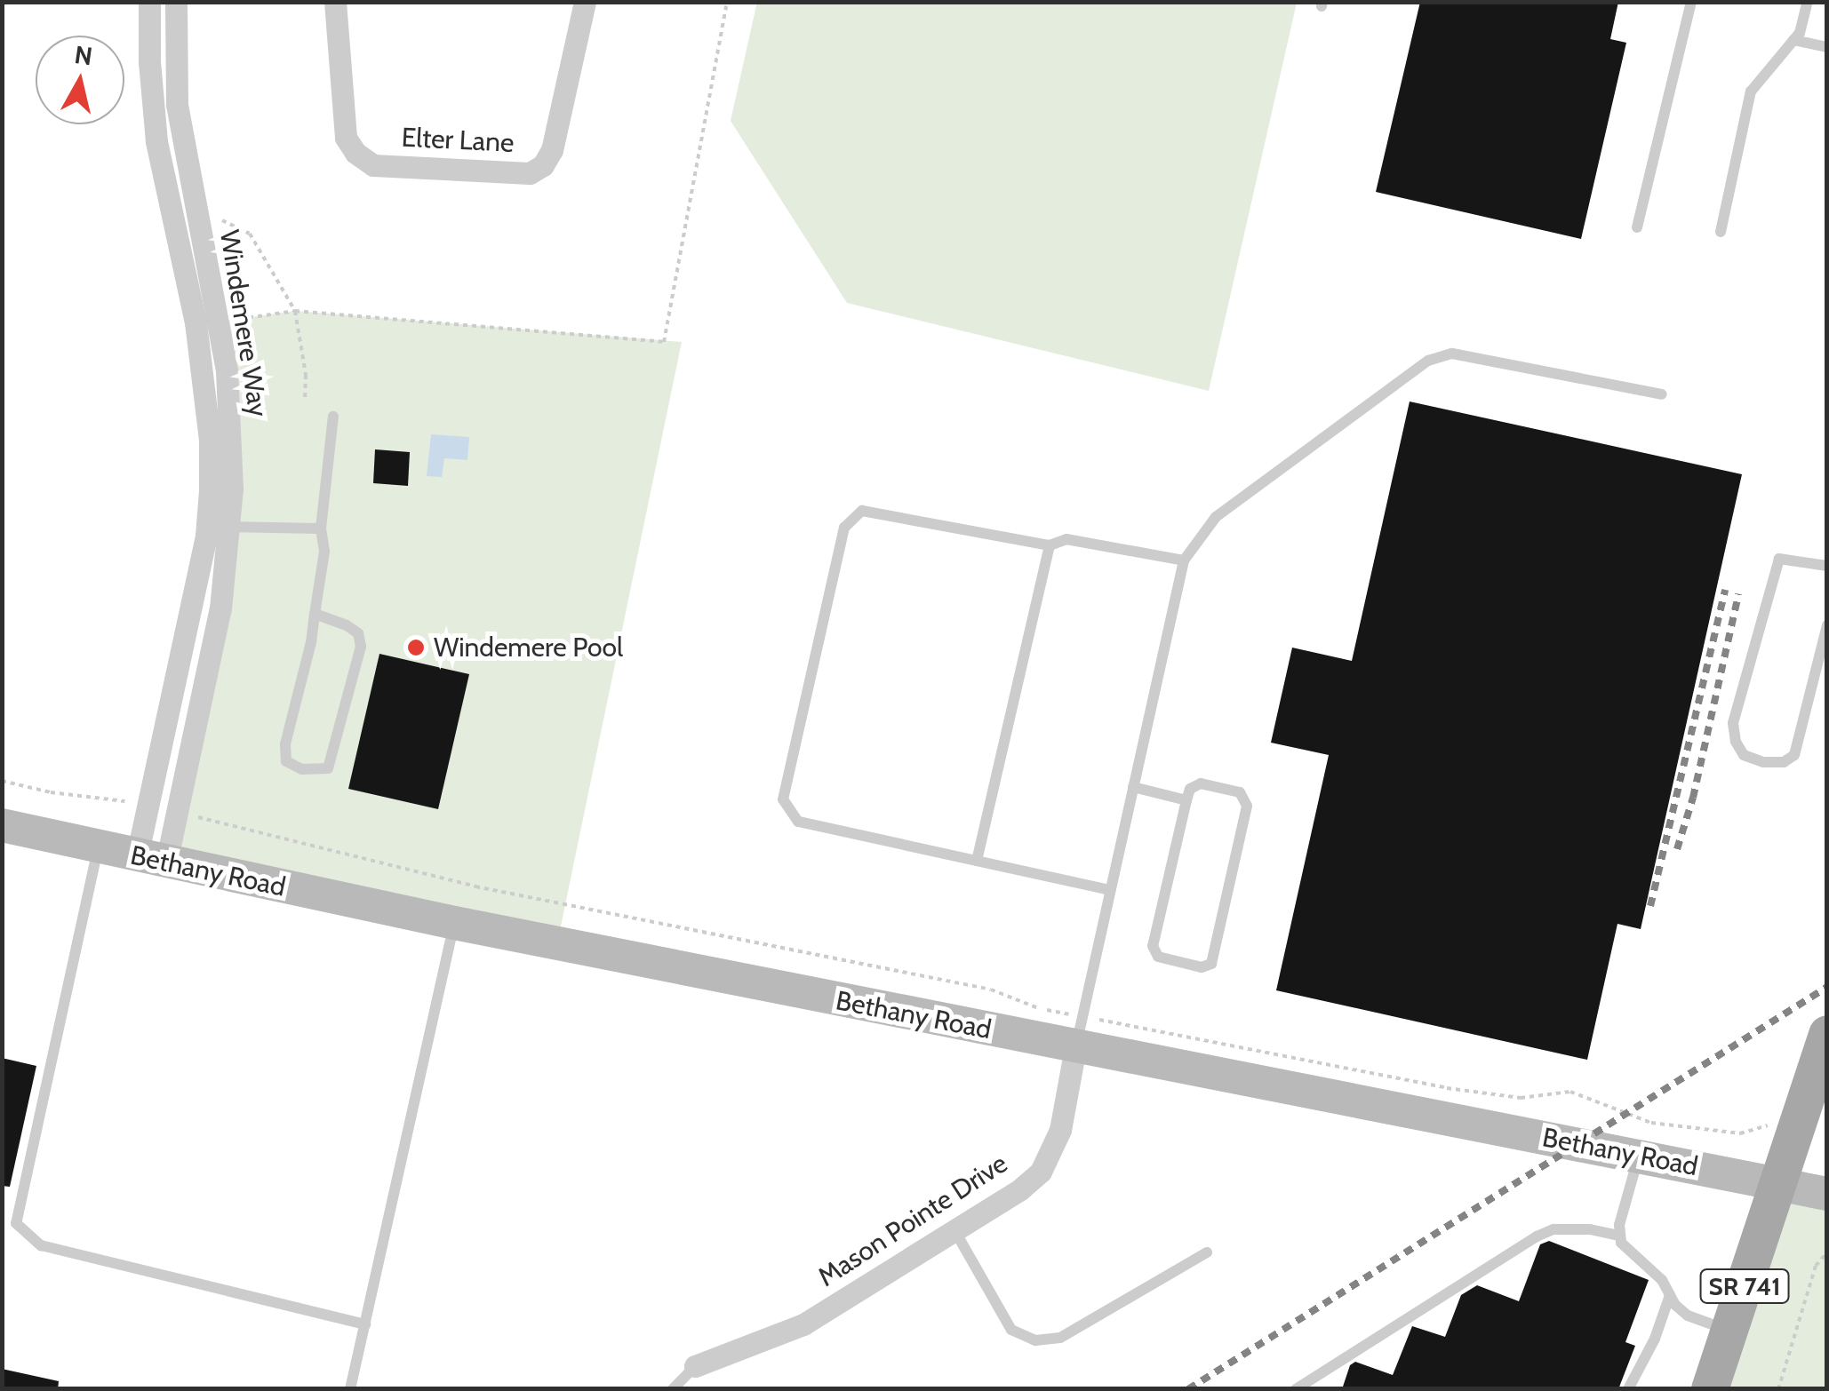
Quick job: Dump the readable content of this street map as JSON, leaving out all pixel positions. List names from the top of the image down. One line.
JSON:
{"streets":{"main road":["Bethany Road","SR 741"],"street":["Elter Lane","Windemere Way","Mason Pointe Drive"]},"crossings":[["Windemere Way","Bethany Road"],["Bethany Road","Mason Pointe Drive"],["Bethany Road","SR 741"]],"places":["Windemere Pool"],"north":"top"}
